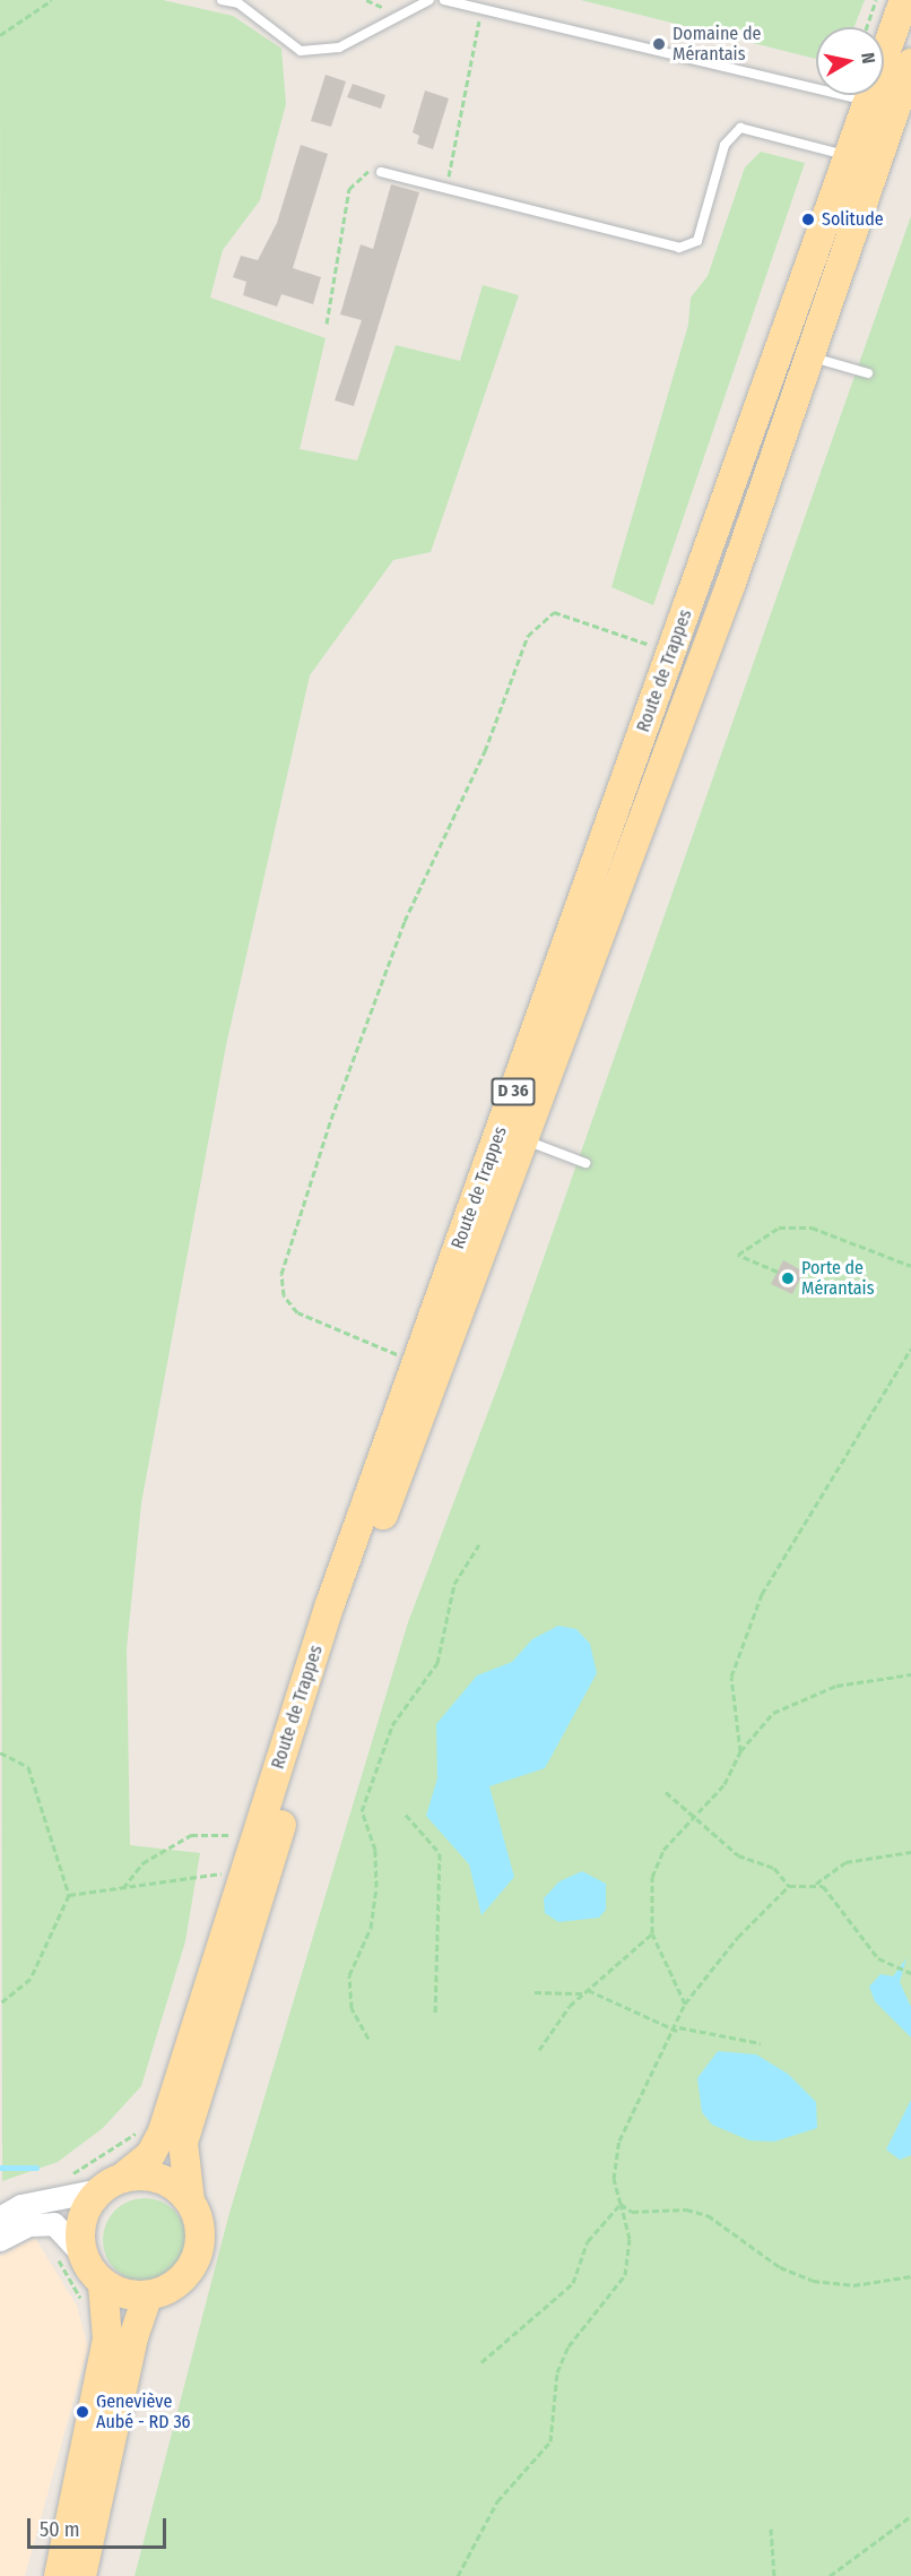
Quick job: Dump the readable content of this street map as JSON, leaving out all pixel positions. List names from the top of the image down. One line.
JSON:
{"streets":{"main road":["Route de Trappes","D 36"]},"places":["Domaine de Mérantais","Solitude","Porte de Mérantais","Geneviève Aubé - RD 36"],"scale_bar":"50 m","north":"right"}
